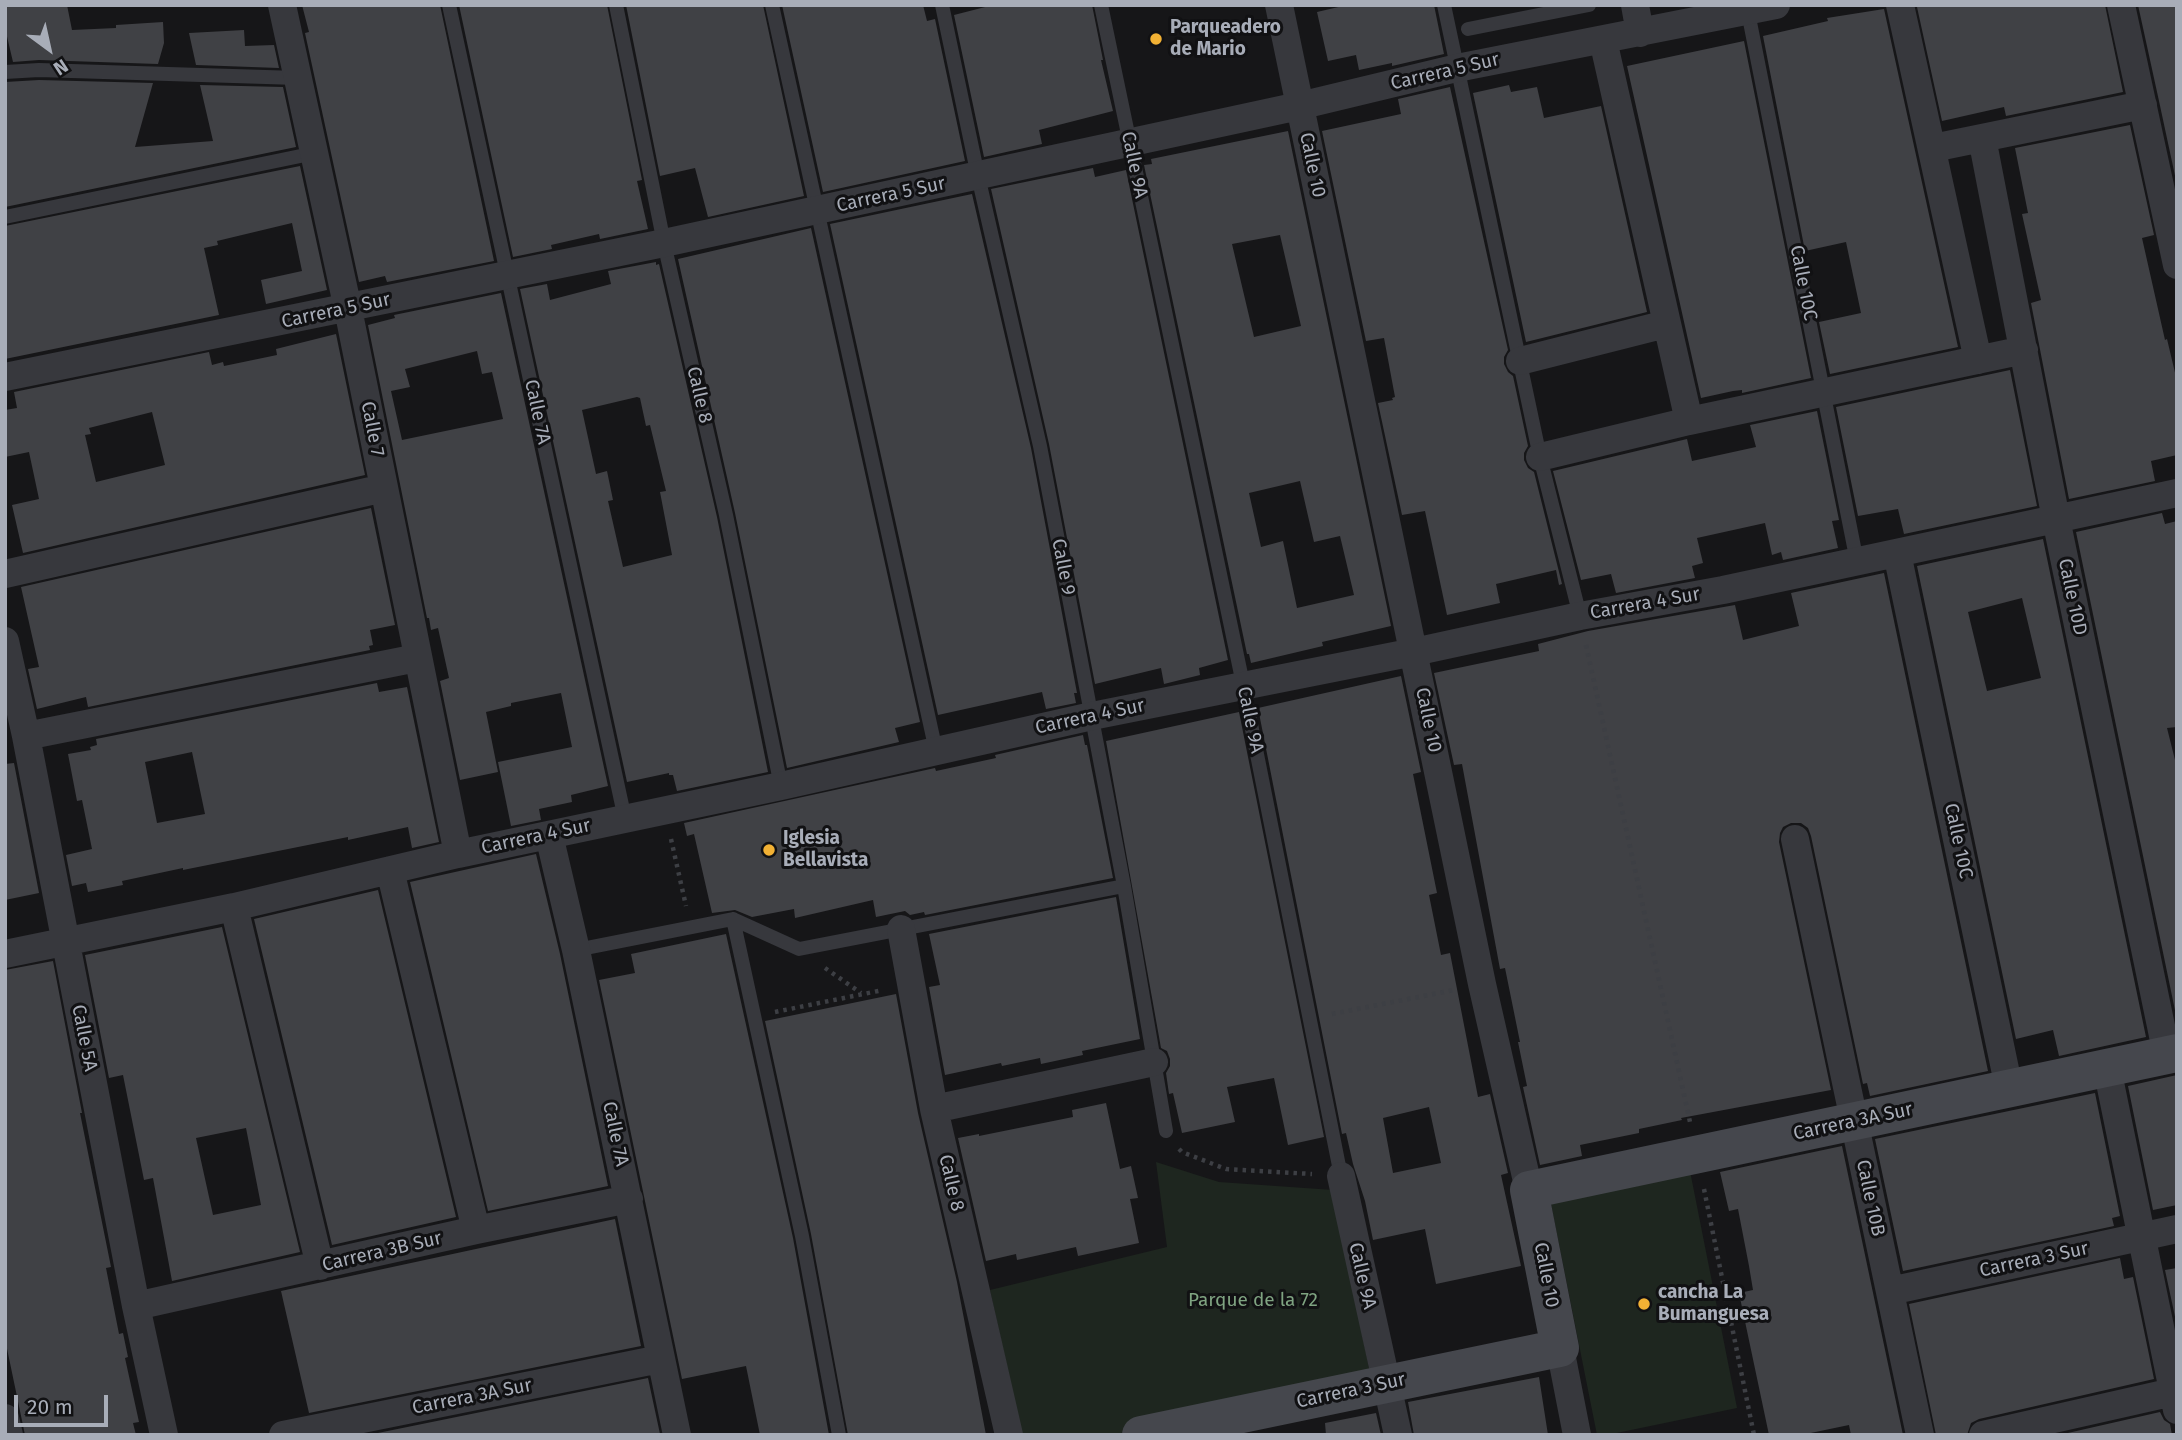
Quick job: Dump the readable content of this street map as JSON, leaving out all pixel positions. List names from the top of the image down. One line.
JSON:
{"streets":{"street":["Carrera 5 Sur","Calle 9A","Calle 10","Calle 10C","Calle 8","Calle 7A","Calle 7","Calle 10D","Carrera 4 Sur","Calle 5A","Carrera 3A Sur","Calle 10B","Carrera 3B Sur","Carrera 3 Sur"],"lane":["Calle 9"]},"crossings":[["Carrera 5 Sur","Calle 9A"],["Carrera 5 Sur","Calle 10"],["Carrera 5 Sur","Calle 10C"],["Carrera 5 Sur","Calle 8"],["Carrera 5 Sur","Calle 7A"],["Carrera 5 Sur","Calle 7"],["Carrera 5 Sur","Calle 9"],["Calle 9A","Carrera 4 Sur"],["Calle 9A","Carrera 3 Sur"],["Calle 10","Carrera 4 Sur"],["Calle 10","Carrera 3A Sur"],["Calle 10","Carrera 3 Sur"],["Calle 10C","Carrera 4 Sur"],["Calle 10C","Carrera 3A Sur"],["Calle 8","Carrera 4 Sur"],["Calle 7A","Carrera 4 Sur"],["Calle 7A","Carrera 3A Sur"],["Calle 7A","Carrera 3B Sur"],["Calle 7","Carrera 4 Sur"],["Calle 9","Carrera 4 Sur"],["Calle 10D","Carrera 4 Sur"],["Calle 10D","Carrera 3A Sur"],["Carrera 4 Sur","Calle 5A"],["Calle 5A","Carrera 3B Sur"],["Carrera 3A Sur","Calle 10B"],["Calle 10B","Carrera 3 Sur"]],"parks":["Parque de la 72"],"places":["Parqueadero de Mario","Iglesia Bellavista","cancha La Bumanguesa"],"scale_bar":"20 m","north":"bottom right"}
